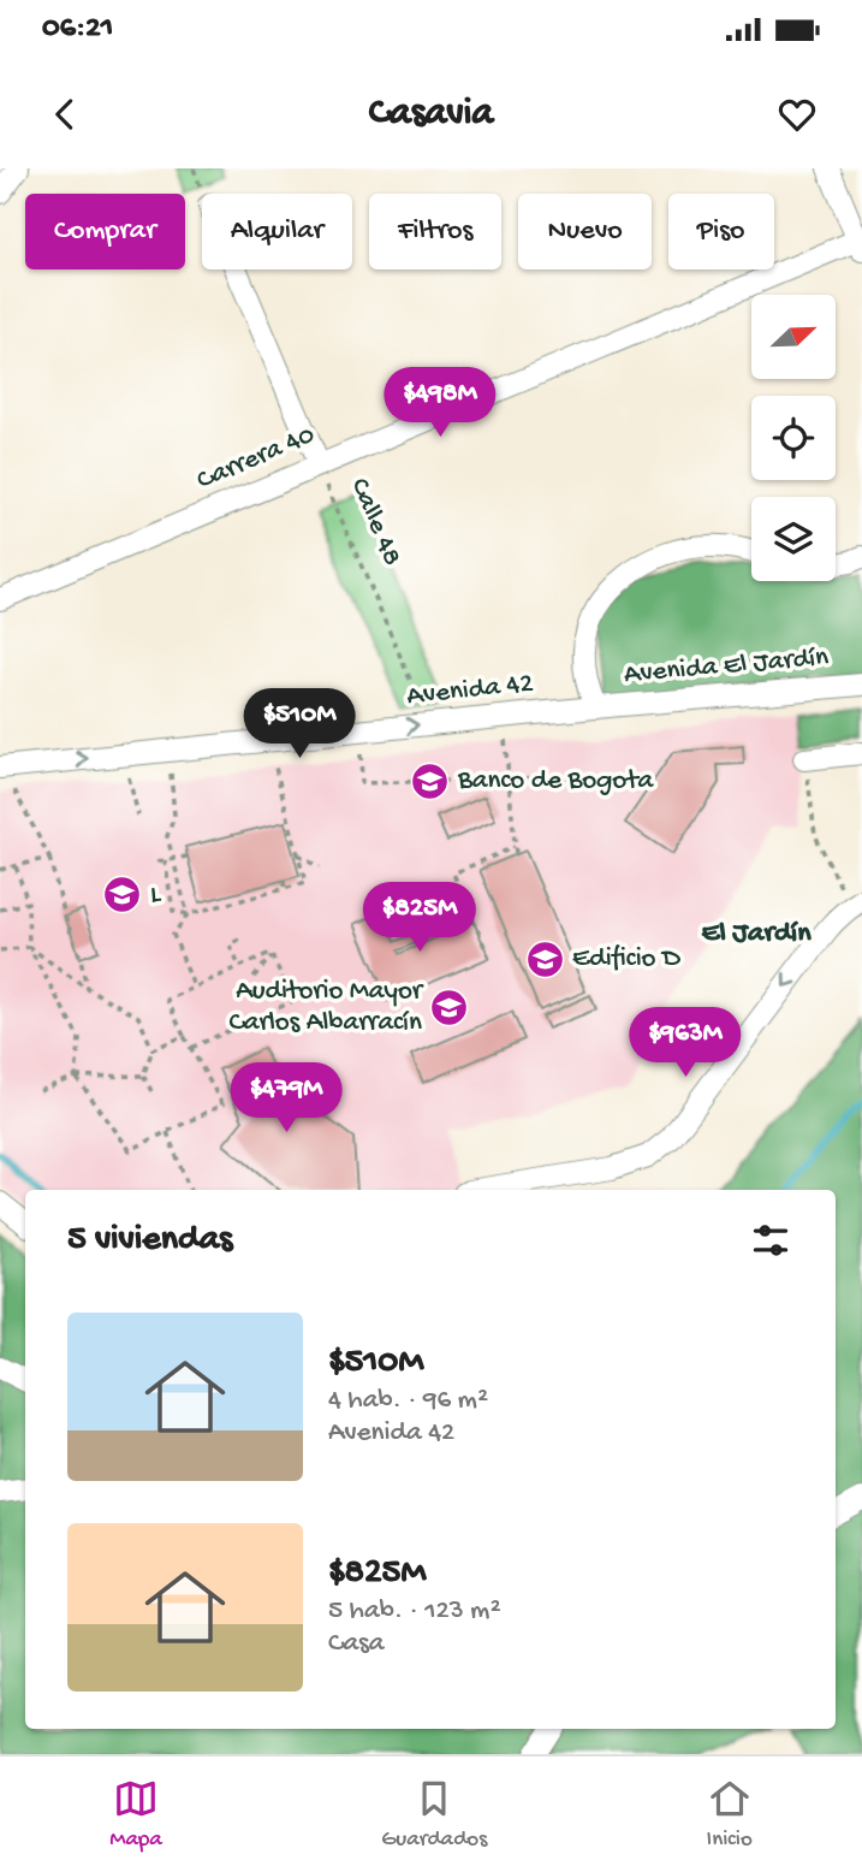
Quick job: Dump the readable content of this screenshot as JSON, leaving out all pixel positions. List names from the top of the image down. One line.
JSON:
{"streets":{"street":["Carrera 40","Calle 48","Avenida El Jardín","Avenida 42"]},"crossings":[["Carrera 40","Calle 48"],["Calle 48","Avenida 42"],["Avenida El Jardín","Avenida 42"]],"districts":["El Jardín"],"places":{"school or university":["Banco de Bogota","L","Edificio D","Auditorio Mayor Carlos Albarracín"]},"north":"top right","page":{"status":"06:21","header":"Casavia","chip":["Comprar","Alquilar","Filtros","Nuevo","Piso"],"price":["$498M","$510M","$825M","$963M","$479M"],"heading":"5 viviendas","list":[{"name":"$510M","note":"4 hab. · 96 m² · Avenida 42"},{"name":"$825M","note":"5 hab. · 123 m² · Casa"}],"tabs":["Mapa","Guardados","Inicio"]}}
